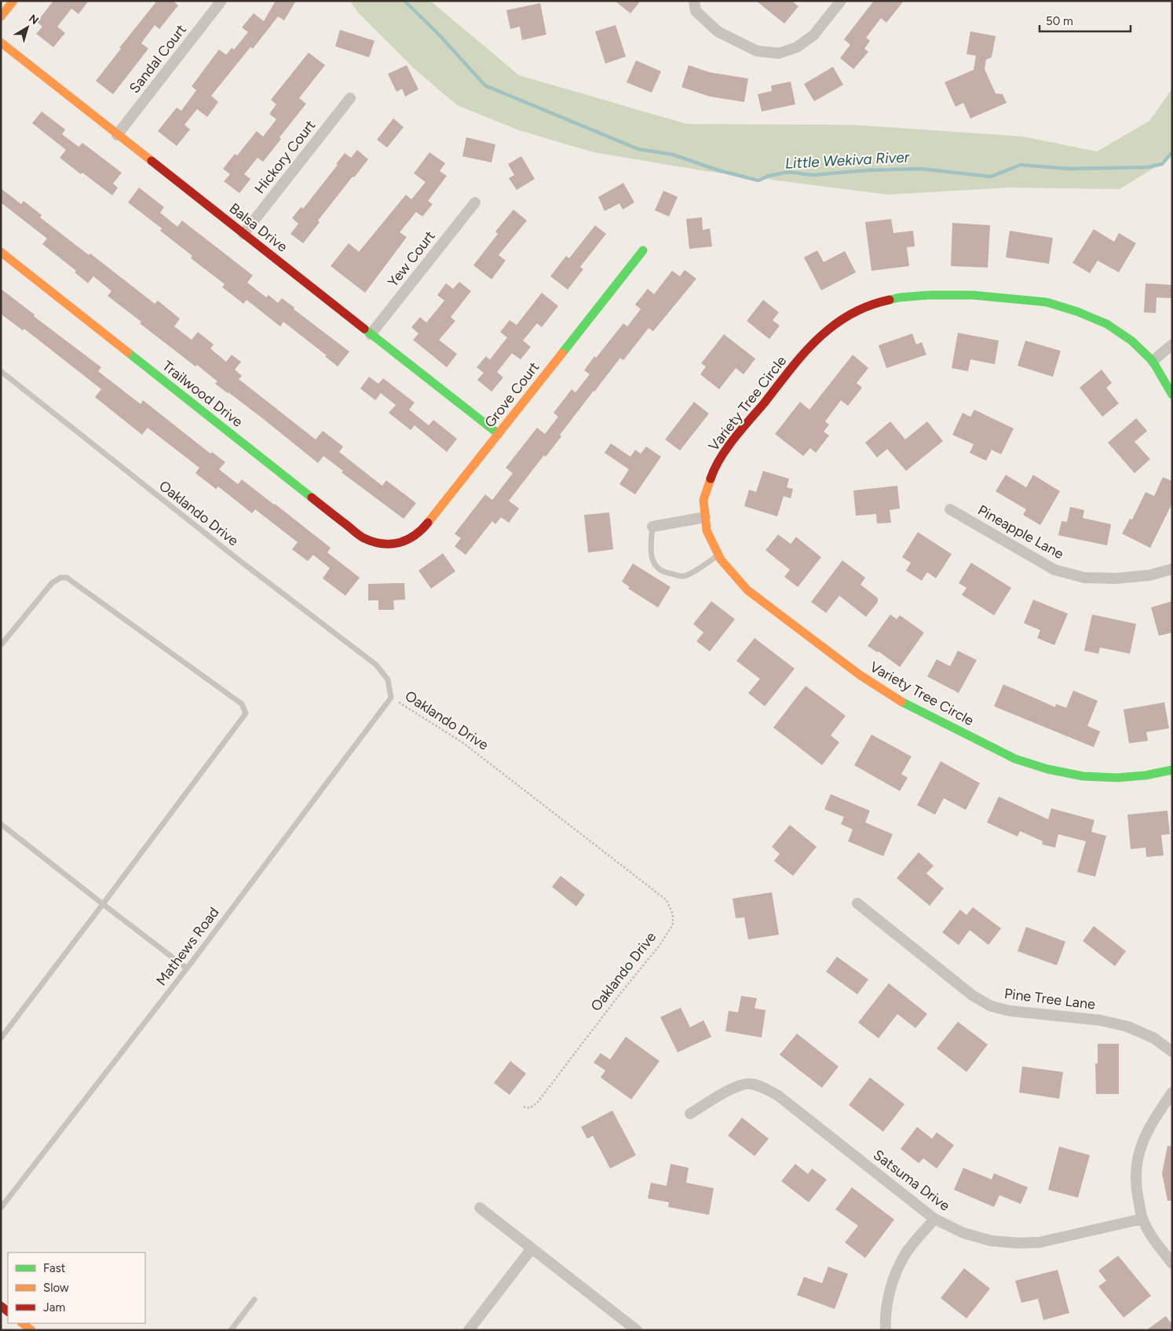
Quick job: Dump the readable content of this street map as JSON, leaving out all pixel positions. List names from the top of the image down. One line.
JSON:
{"streets":{"street":["Sandal Court","Hickory Court","Balsa Drive","Yew Court","Trailwood Drive","Grove Court","Variety Tree Circle","Pineapple Lane","Pine Tree Lane","Satsuma Drive"],"lane":["Oaklando Drive","Mathews Road"]},"crossings":[["Sandal Court","Balsa Drive"],["Hickory Court","Balsa Drive"],["Balsa Drive","Yew Court"],["Balsa Drive","Grove Court"],["Trailwood Drive","Grove Court"],["Oaklando Drive","Mathews Road"]],"water":["Little Wekiva River"],"legend":["Fast","Slow","Jam"],"scale_bar":"50 m","north":"top right"}
